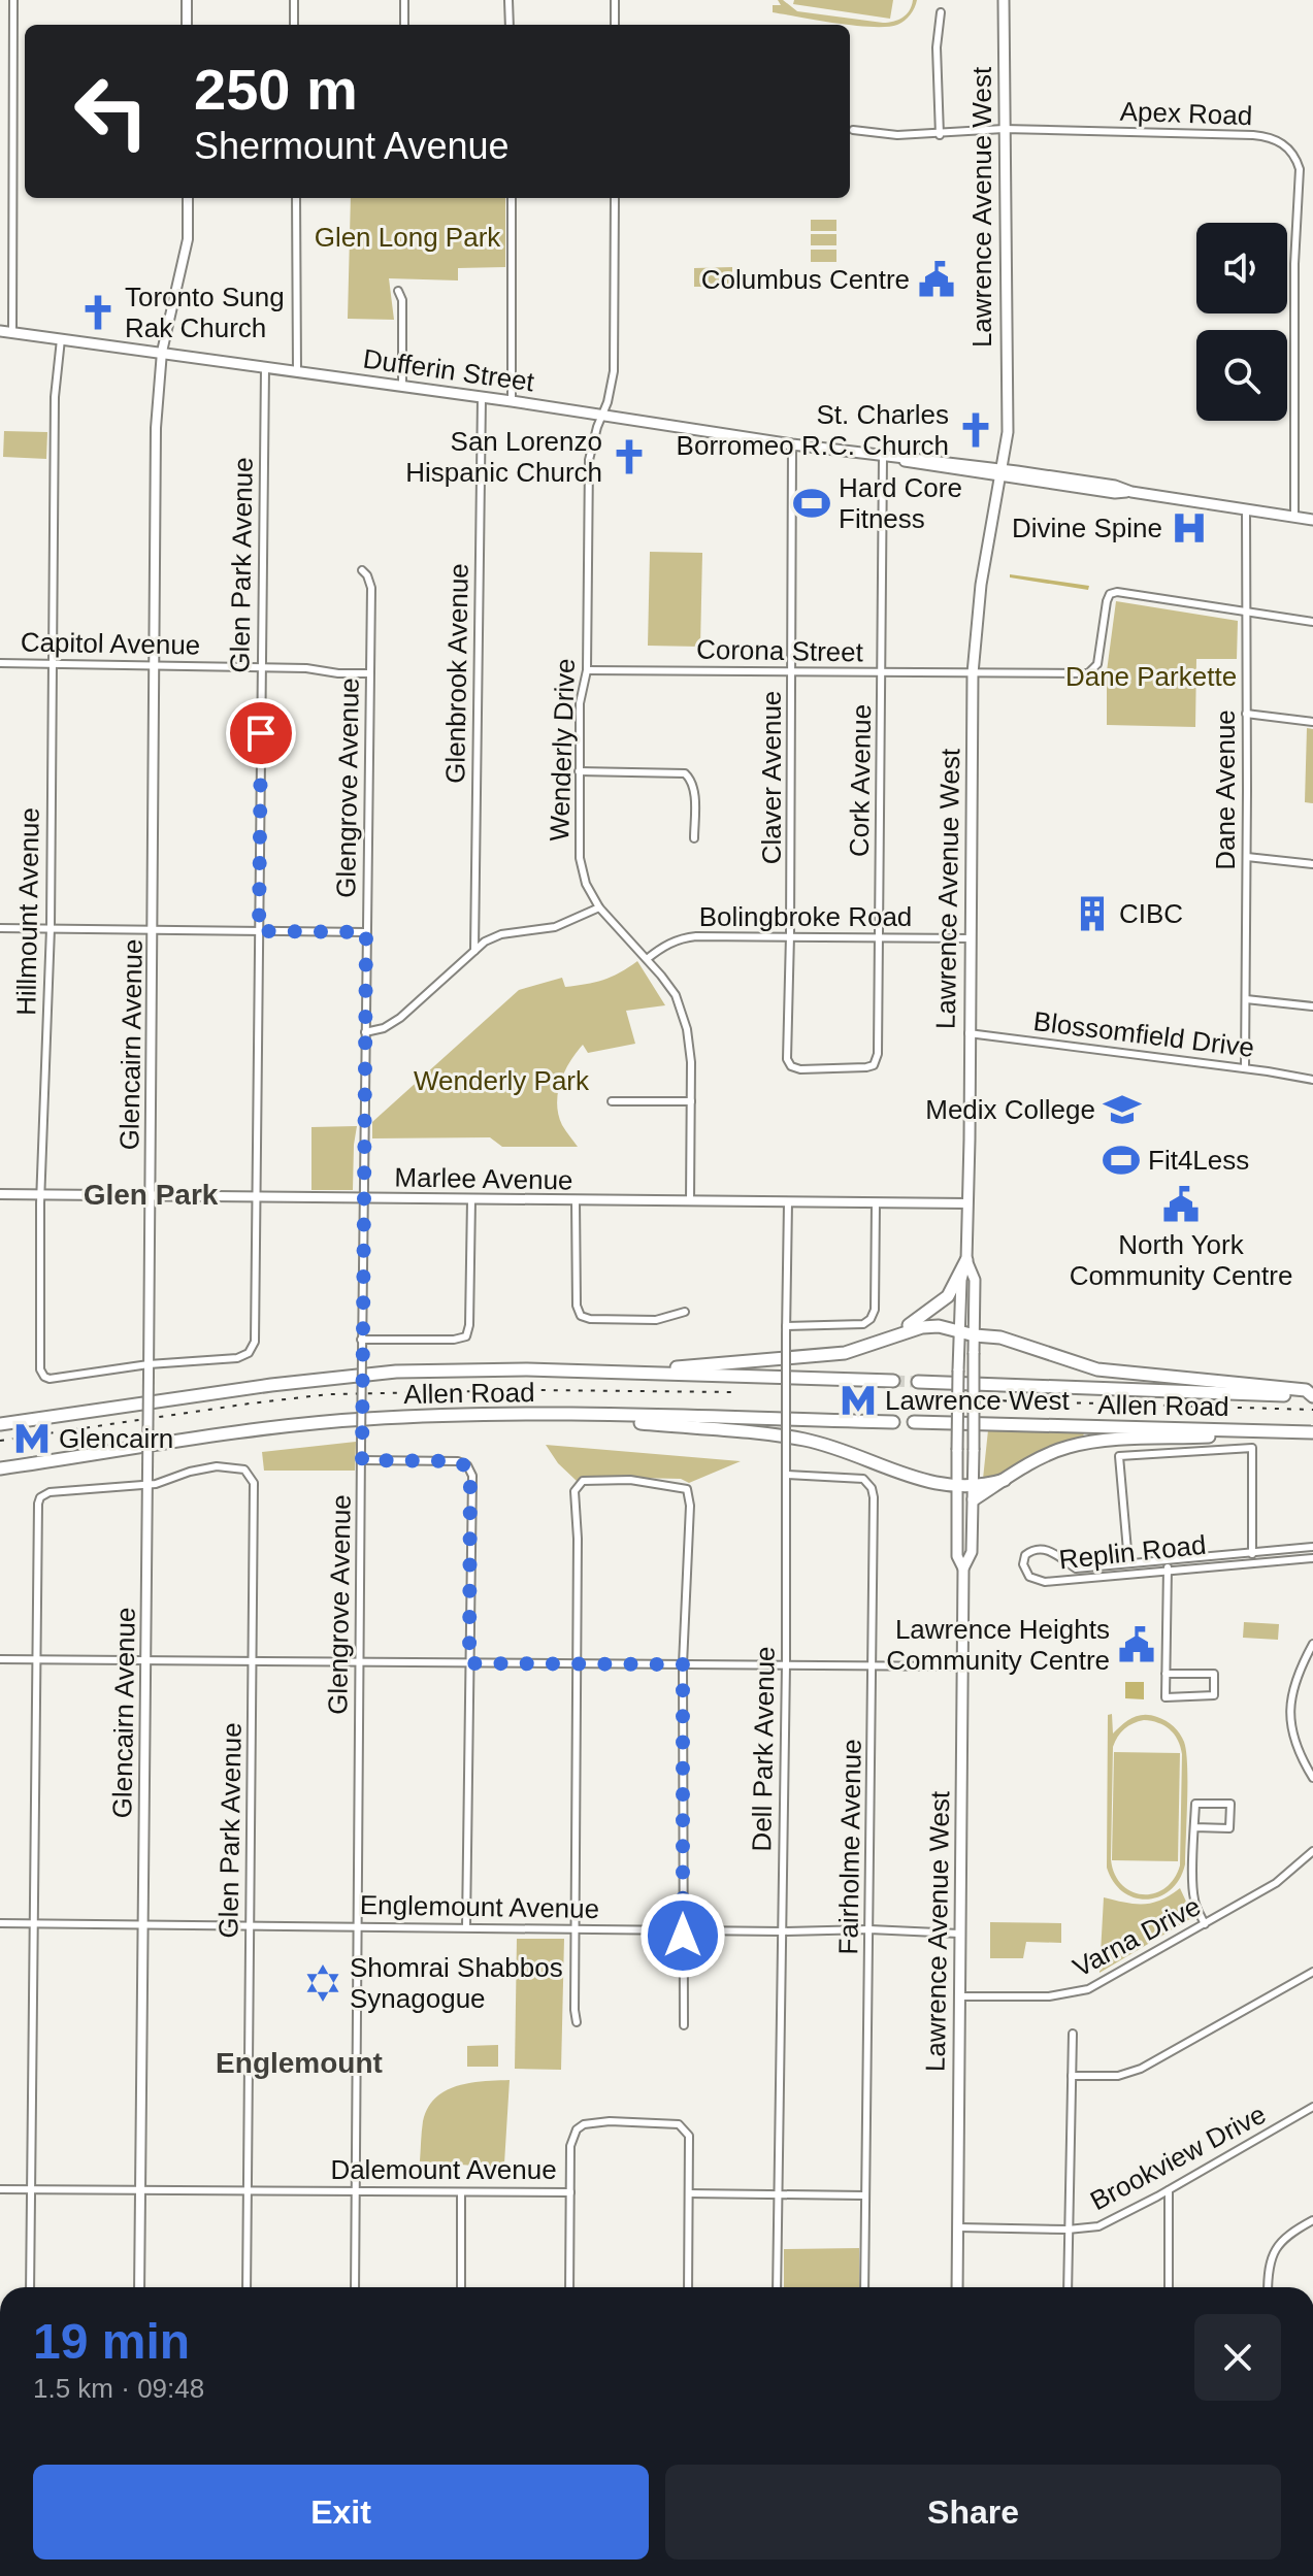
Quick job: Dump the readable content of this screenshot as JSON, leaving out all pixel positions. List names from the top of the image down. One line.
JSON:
{"streets":{"highway":["Allen Road"],"main road":["Lawrence Avenue West","Dufferin Street"],"street":["Apex Road","Glen Park Avenue","Capitol Avenue","Corona Street","Glenbrook Avenue","Wenderly Drive","Claver Avenue","Cork Avenue","Glengrove Avenue","Dane Avenue","Hillmount Avenue","Bolingbroke Road","Blossomfield Drive","Glencairn Avenue","Marlee Avenue","Replin Road","Dell Park Avenue","Fairholme Avenue","Englemount Avenue","Varna Drive","Brookview Drive","Dalemount Avenue"]},"crossings":[["Apex Road","Lawrence Avenue West"],["Apex Road","Dufferin Street"],["Lawrence Avenue West","Dufferin Street"],["Lawrence Avenue West","Corona Street"],["Lawrence Avenue West","Bolingbroke Road"],["Lawrence Avenue West","Blossomfield Drive"],["Lawrence Avenue West","Marlee Avenue"],["Lawrence Avenue West","Englemount Avenue"],["Lawrence Avenue West","Varna Drive"],["Lawrence Avenue West","Brookview Drive"],["Dufferin Street","Glen Park Avenue"],["Dufferin Street","Glenbrook Avenue"],["Dufferin Street","Wenderly Drive"],["Dufferin Street","Claver Avenue"],["Dufferin Street","Cork Avenue"],["Dufferin Street","Dane Avenue"],["Dufferin Street","Hillmount Avenue"],["Dufferin Street","Glencairn Avenue"],["Glen Park Avenue","Capitol Avenue"],["Glen Park Avenue","Hillmount Avenue"],["Glen Park Avenue","Glencairn Avenue"],["Glen Park Avenue","Marlee Avenue"],["Glen Park Avenue","Englemount Avenue"],["Glen Park Avenue","Dalemount Avenue"],["Capitol Avenue","Glengrove Avenue"],["Capitol Avenue","Hillmount Avenue"],["Capitol Avenue","Glencairn Avenue"],["Corona Street","Wenderly Drive"],["Corona Street","Claver Avenue"],["Corona Street","Cork Avenue"],["Corona Street","Dane Avenue"],["Wenderly Drive","Bolingbroke Road"],["Wenderly Drive","Marlee Avenue"],["Claver Avenue","Cork Avenue"],["Claver Avenue","Bolingbroke Road"],["Cork Avenue","Bolingbroke Road"],["Glengrove Avenue","Marlee Avenue"],["Glengrove Avenue","Englemount Avenue"],["Glengrove Avenue","Dalemount Avenue"],["Dane Avenue","Blossomfield Drive"],["Hillmount Avenue","Glencairn Avenue"],["Hillmount Avenue","Marlee Avenue"],["Glencairn Avenue","Marlee Avenue"],["Glencairn Avenue","Englemount Avenue"],["Glencairn Avenue","Dalemount Avenue"],["Marlee Avenue","Dell Park Avenue"],["Dell Park Avenue","Fairholme Avenue"],["Dell Park Avenue","Englemount Avenue"],["Fairholme Avenue","Englemount Avenue"]],"districts":["Glen Park","Englemount"],"parks":["Glen Long Park","Dane Parkette","Wenderly Park"],"places":{"public building":["Columbus Centre","North York Community Centre","Lawrence Heights Community Centre"],"church":["Toronto Sung Rak Church","St. Charles Borromeo R.C. Church","San Lorenzo Hispanic Church"],"sports":["Hard Core Fitness","Fit4Less"],"hospital":["Divine Spine"],"building":["CIBC"],"school or university":["Medix College"],"metro station":["Lawrence West","Glencairn"],"synagogue":["Shomrai Shabbos Synagogue"]},"page":{"turn":["250 m","Shermount Avenue"],"heading":["19 min","1.5 km · 09:48"],"buttons":["Exit","Share"]}}
